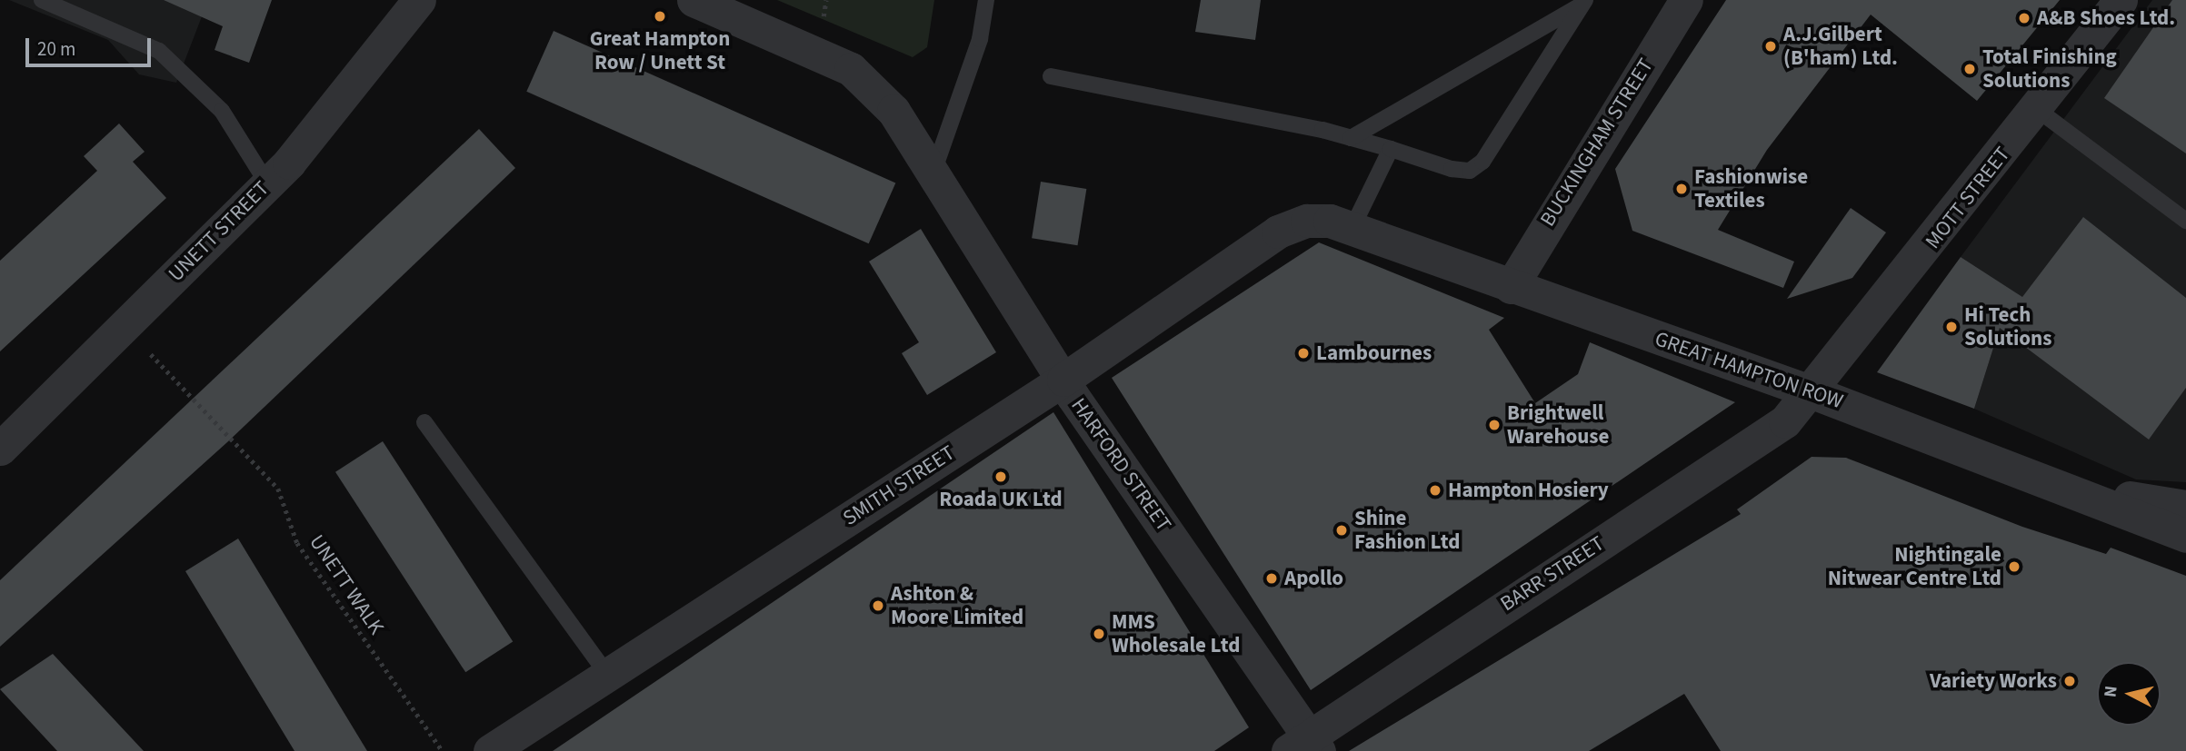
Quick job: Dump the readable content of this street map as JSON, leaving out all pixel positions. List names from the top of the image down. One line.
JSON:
{"streets":{"street":["BUCKINGHAM STREET","MOTT STREET","UNETT STREET","GREAT HAMPTON ROW","HARFORD STREET","SMITH STREET","BARR STREET"],"path":["UNETT WALK"]},"crossings":[["BUCKINGHAM STREET","GREAT HAMPTON ROW"],["MOTT STREET","GREAT HAMPTON ROW"],["MOTT STREET","BARR STREET"],["UNETT STREET","UNETT WALK"],["GREAT HAMPTON ROW","SMITH STREET"],["GREAT HAMPTON ROW","BARR STREET"],["HARFORD STREET","SMITH STREET"],["HARFORD STREET","BARR STREET"]],"places":["Great Hampton Row / Unett St","A&B Shoes Ltd.","A.J.Gilbert (B'ham) Ltd.","Total Finishing Solutions","Fashionwise Textiles","Hi Tech Solutions","Lambournes","Brightwell Warehouse","Roada UK Ltd","Hampton Hosiery","Shine Fashion Ltd","Nightingale Nitwear Centre Ltd","Apollo","Ashton & Moore Limited","MMS Wholesale Ltd","Variety Works"],"scale_bar":"20 m","north":"left"}
